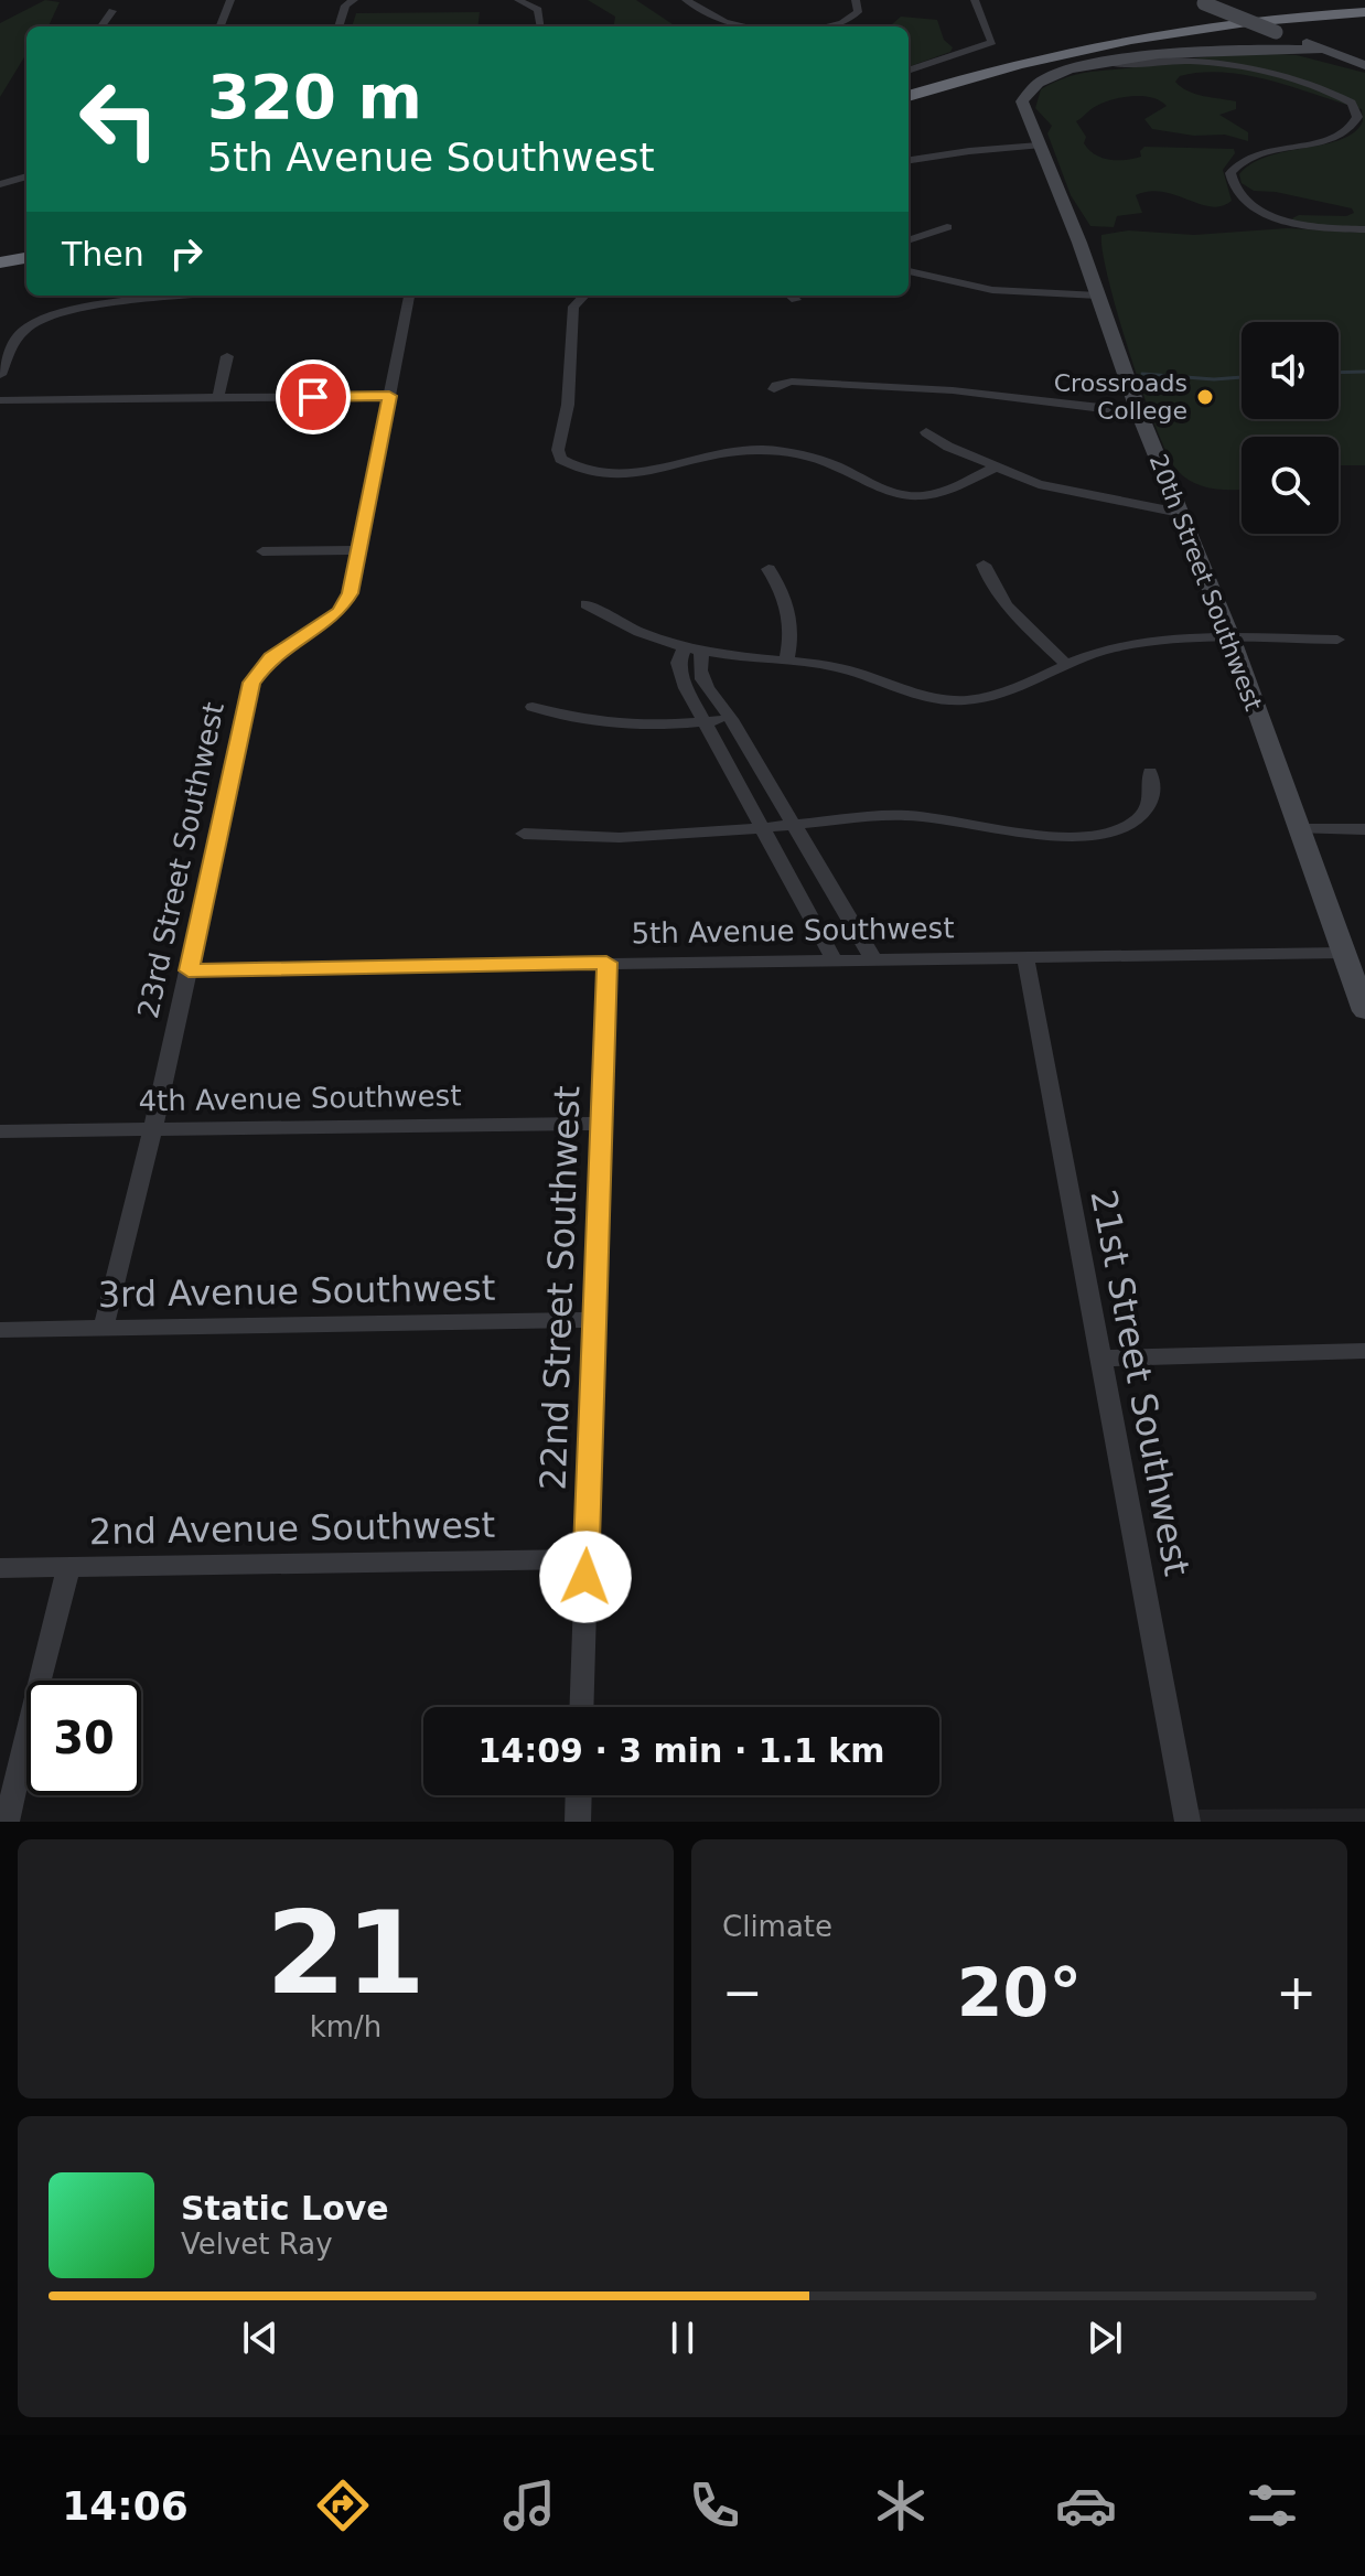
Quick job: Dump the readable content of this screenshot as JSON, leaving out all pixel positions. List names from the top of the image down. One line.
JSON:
{"streets":{"street":["20th Street Southwest","23rd Street Southwest","5th Avenue Southwest","4th Avenue Southwest","22nd Street Southwest","3rd Avenue Southwest","21st Street Southwest","2nd Avenue Southwest"]},"crossings":[["20th Street Southwest","5th Avenue Southwest"],["23rd Street Southwest","5th Avenue Southwest"],["23rd Street Southwest","4th Avenue Southwest"],["23rd Street Southwest","3rd Avenue Southwest"],["5th Avenue Southwest","22nd Street Southwest"],["5th Avenue Southwest","21st Street Southwest"],["4th Avenue Southwest","22nd Street Southwest"],["22nd Street Southwest","3rd Avenue Southwest"],["22nd Street Southwest","2nd Avenue Southwest"]],"places":["Crossroads College"],"page":{"turn":["320 m","5th Avenue Southwest"],"then":"Then","limit":"30","trip":"14:09 · 3 min · 1.1 km","tile":[["21","km/h"],"Climate"],"heat":["−","20°","+"],"song":["Static Love","Velvet Ray"],"tabs":"14:06"}}
